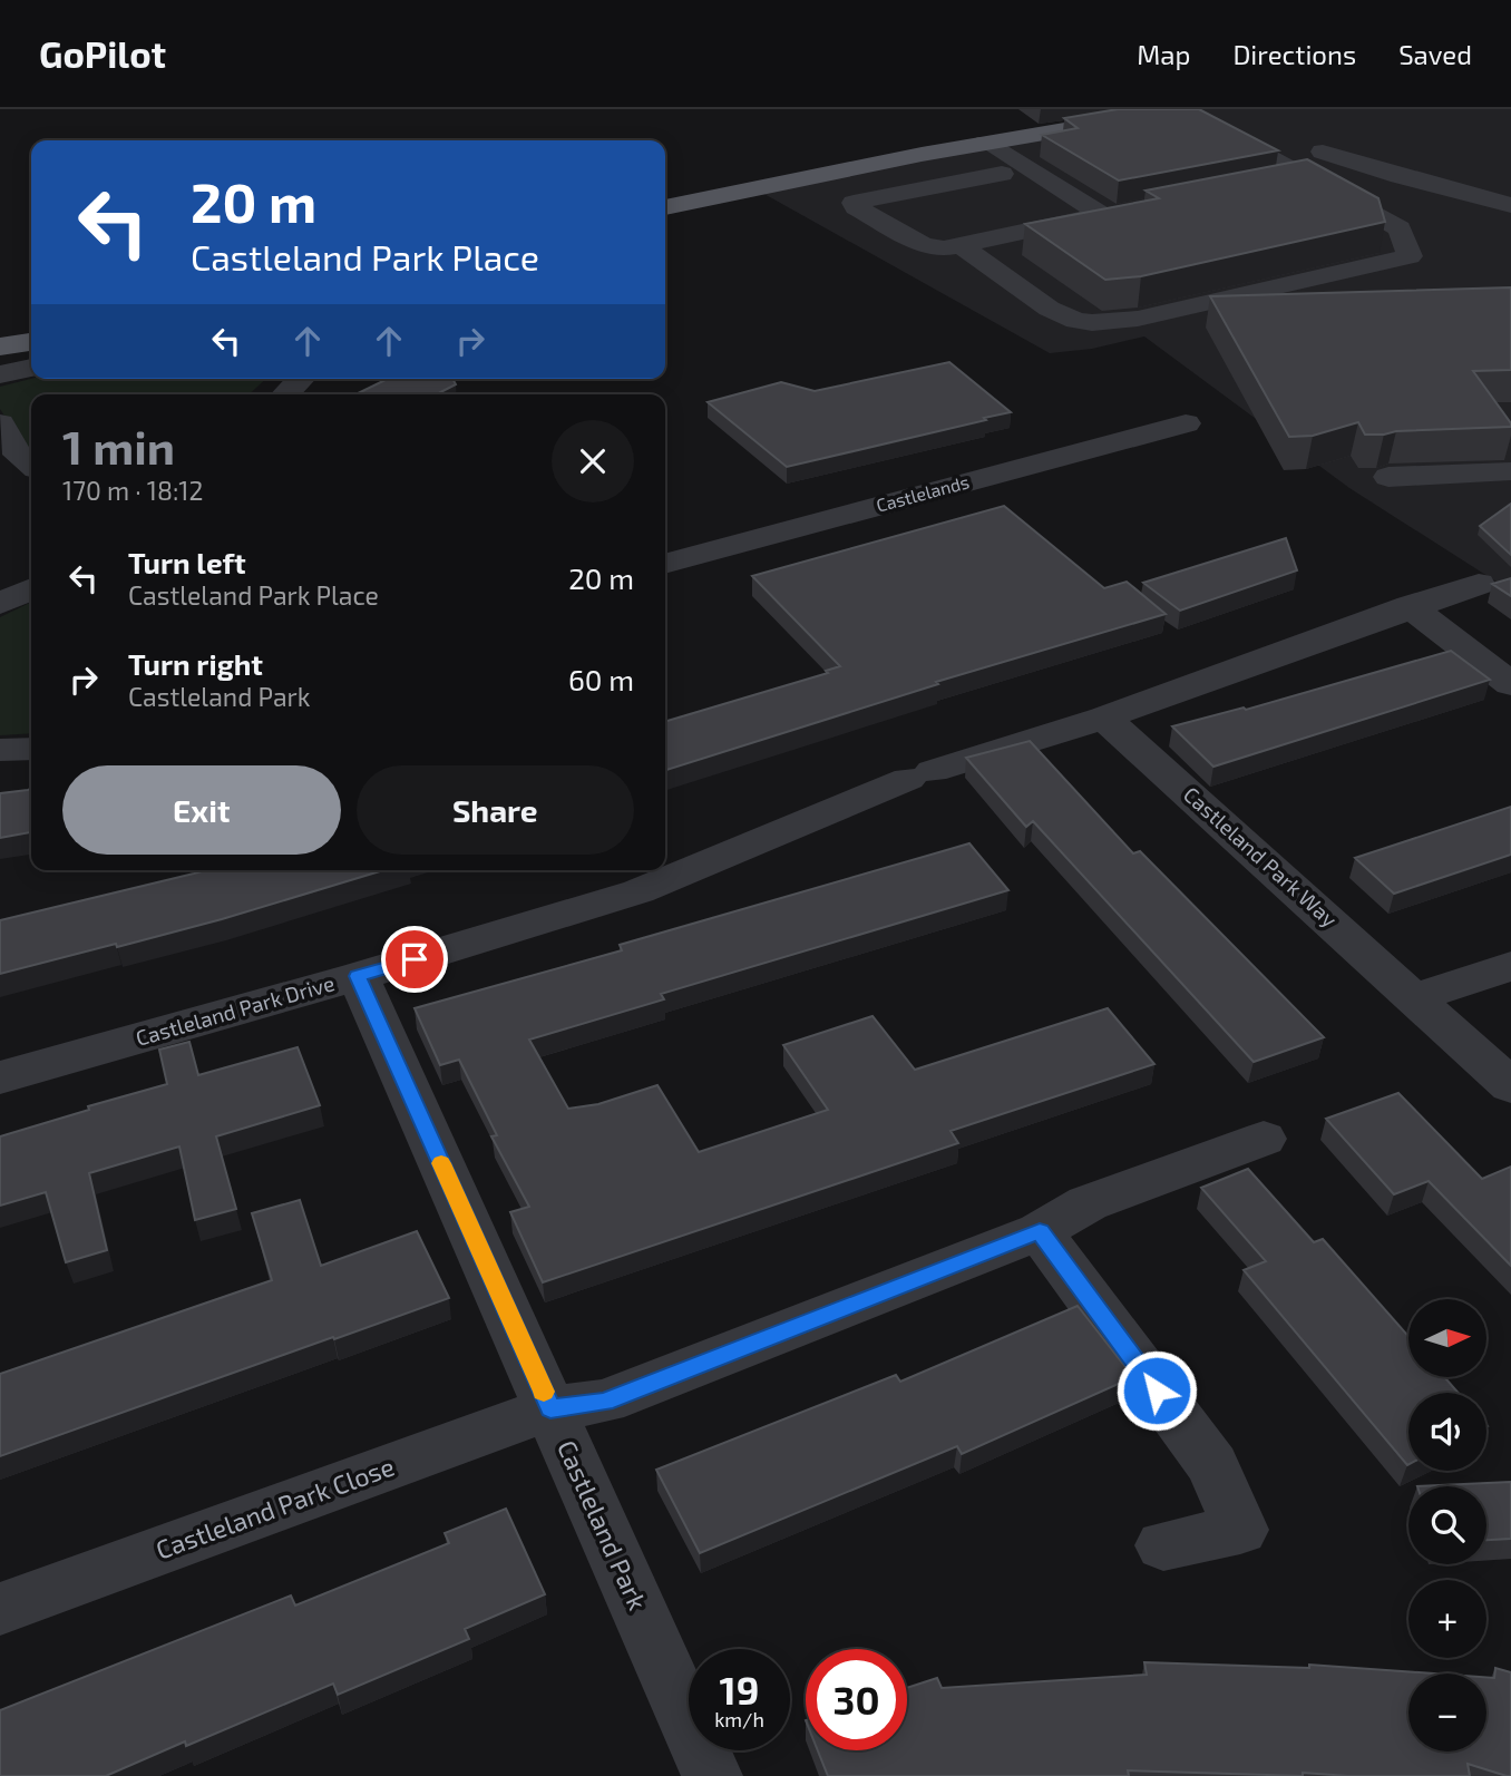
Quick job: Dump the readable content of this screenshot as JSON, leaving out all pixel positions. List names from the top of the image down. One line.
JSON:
{"streets":{"street":["Castlelands","Castleland Park Way","Castleland Park Drive","Castleland Park Close","Castleland Park"]},"crossings":[["Castleland Park Way","Castleland Park Drive"],["Castleland Park Drive","Castleland Park"],["Castleland Park Close","Castleland Park"]],"north":"right","page":{"header":"GoPilot","nav":["Map","Directions","Saved"],"turn":["20 m","Castleland Park Place"],"heading":["1 min","170 m · 18:12"],"list":[{"name":"Turn left","note":"Castleland Park Place","value":"20 m"},{"name":"Turn right","note":"Castleland Park","value":"60 m"}],"buttons":["Exit","Share"],"map_buttons":["+","−"],"speed":"19 km/h","limit":"30"}}
